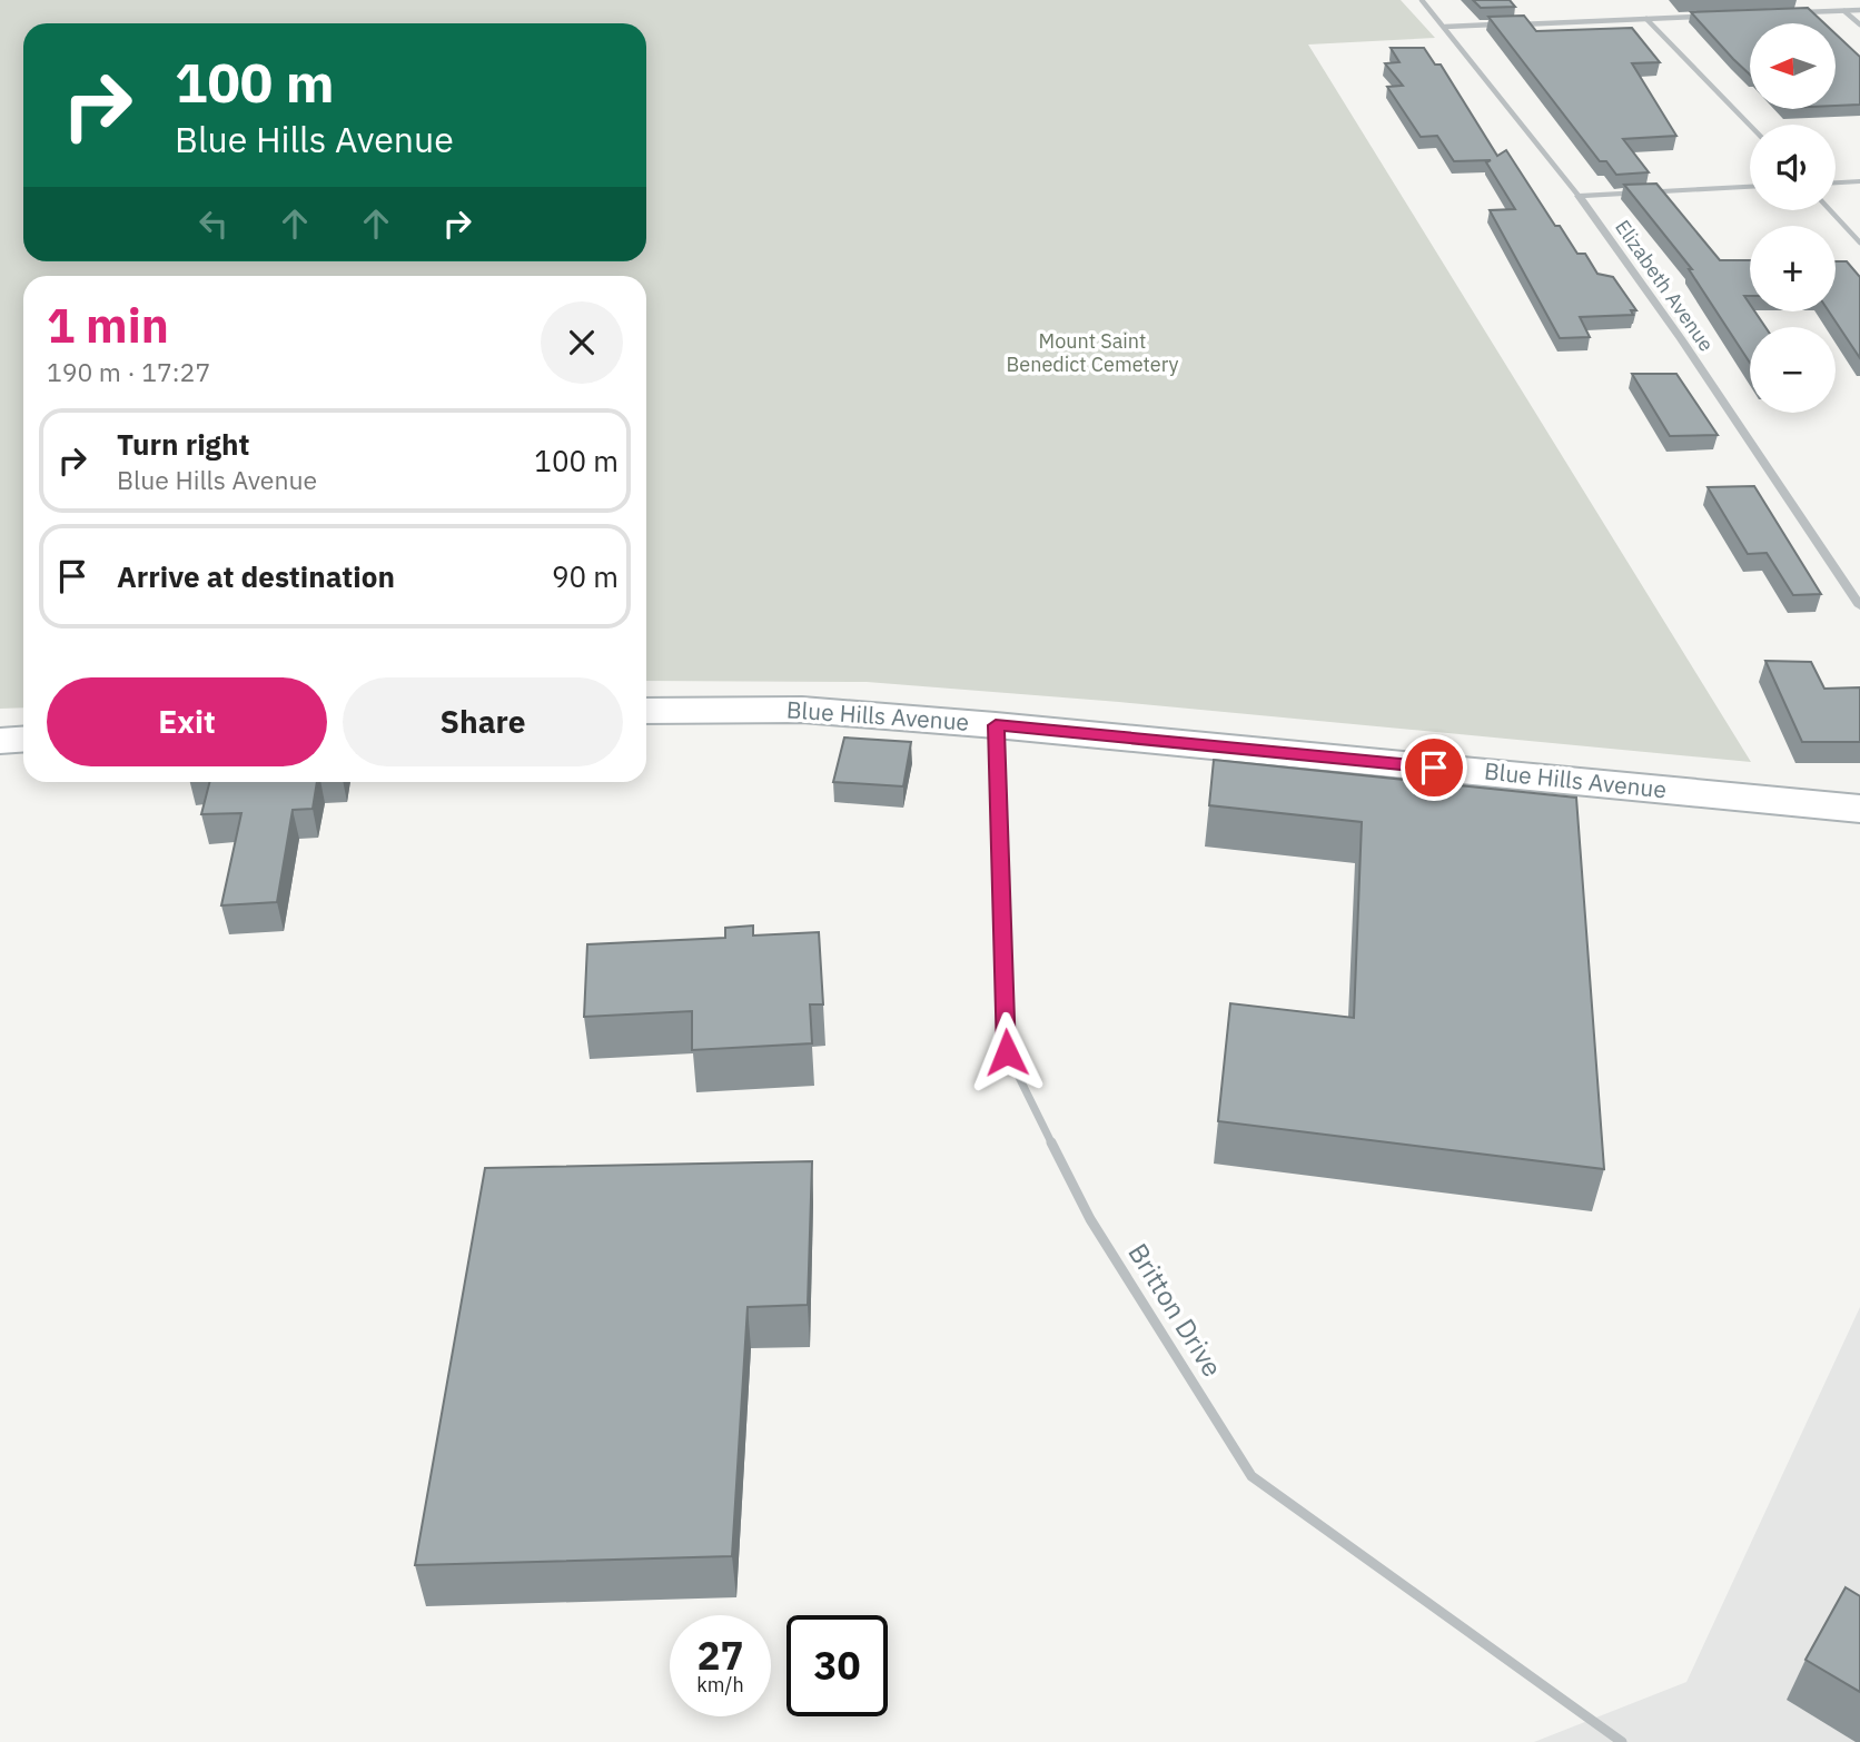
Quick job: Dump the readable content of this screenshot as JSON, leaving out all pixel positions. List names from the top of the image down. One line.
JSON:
{"streets":{"main road":["Blue Hills Avenue"],"street":["Elizabeth Avenue","Britton Drive"]},"crossings":[["Blue Hills Avenue","Britton Drive"]],"parks":["Mount Saint Benedict Cemetery"],"north":"left","page":{"map_buttons":["+","−"],"turn":["100 m","Blue Hills Avenue"],"heading":["1 min","190 m · 17:27"],"list":[{"name":"Turn right","note":"Blue Hills Avenue","value":"100 m"},{"name":"Arrive at destination","value":"90 m"}],"buttons":["Exit","Share"],"speed":"27 km/h","limit":"30"}}
